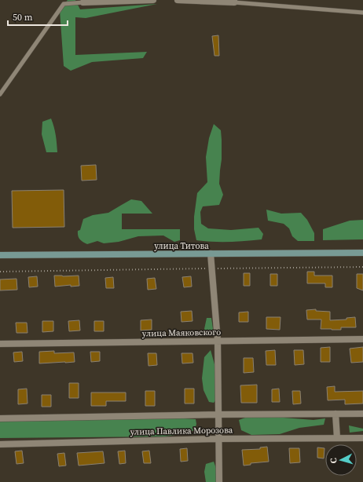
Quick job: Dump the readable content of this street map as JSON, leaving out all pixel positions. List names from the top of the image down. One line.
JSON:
{"streets":{"main road":["улица Титова"],"street":["улица Маяковского","улица Павлика Морозова"]},"scale_bar":"50 m","north":"left"}
